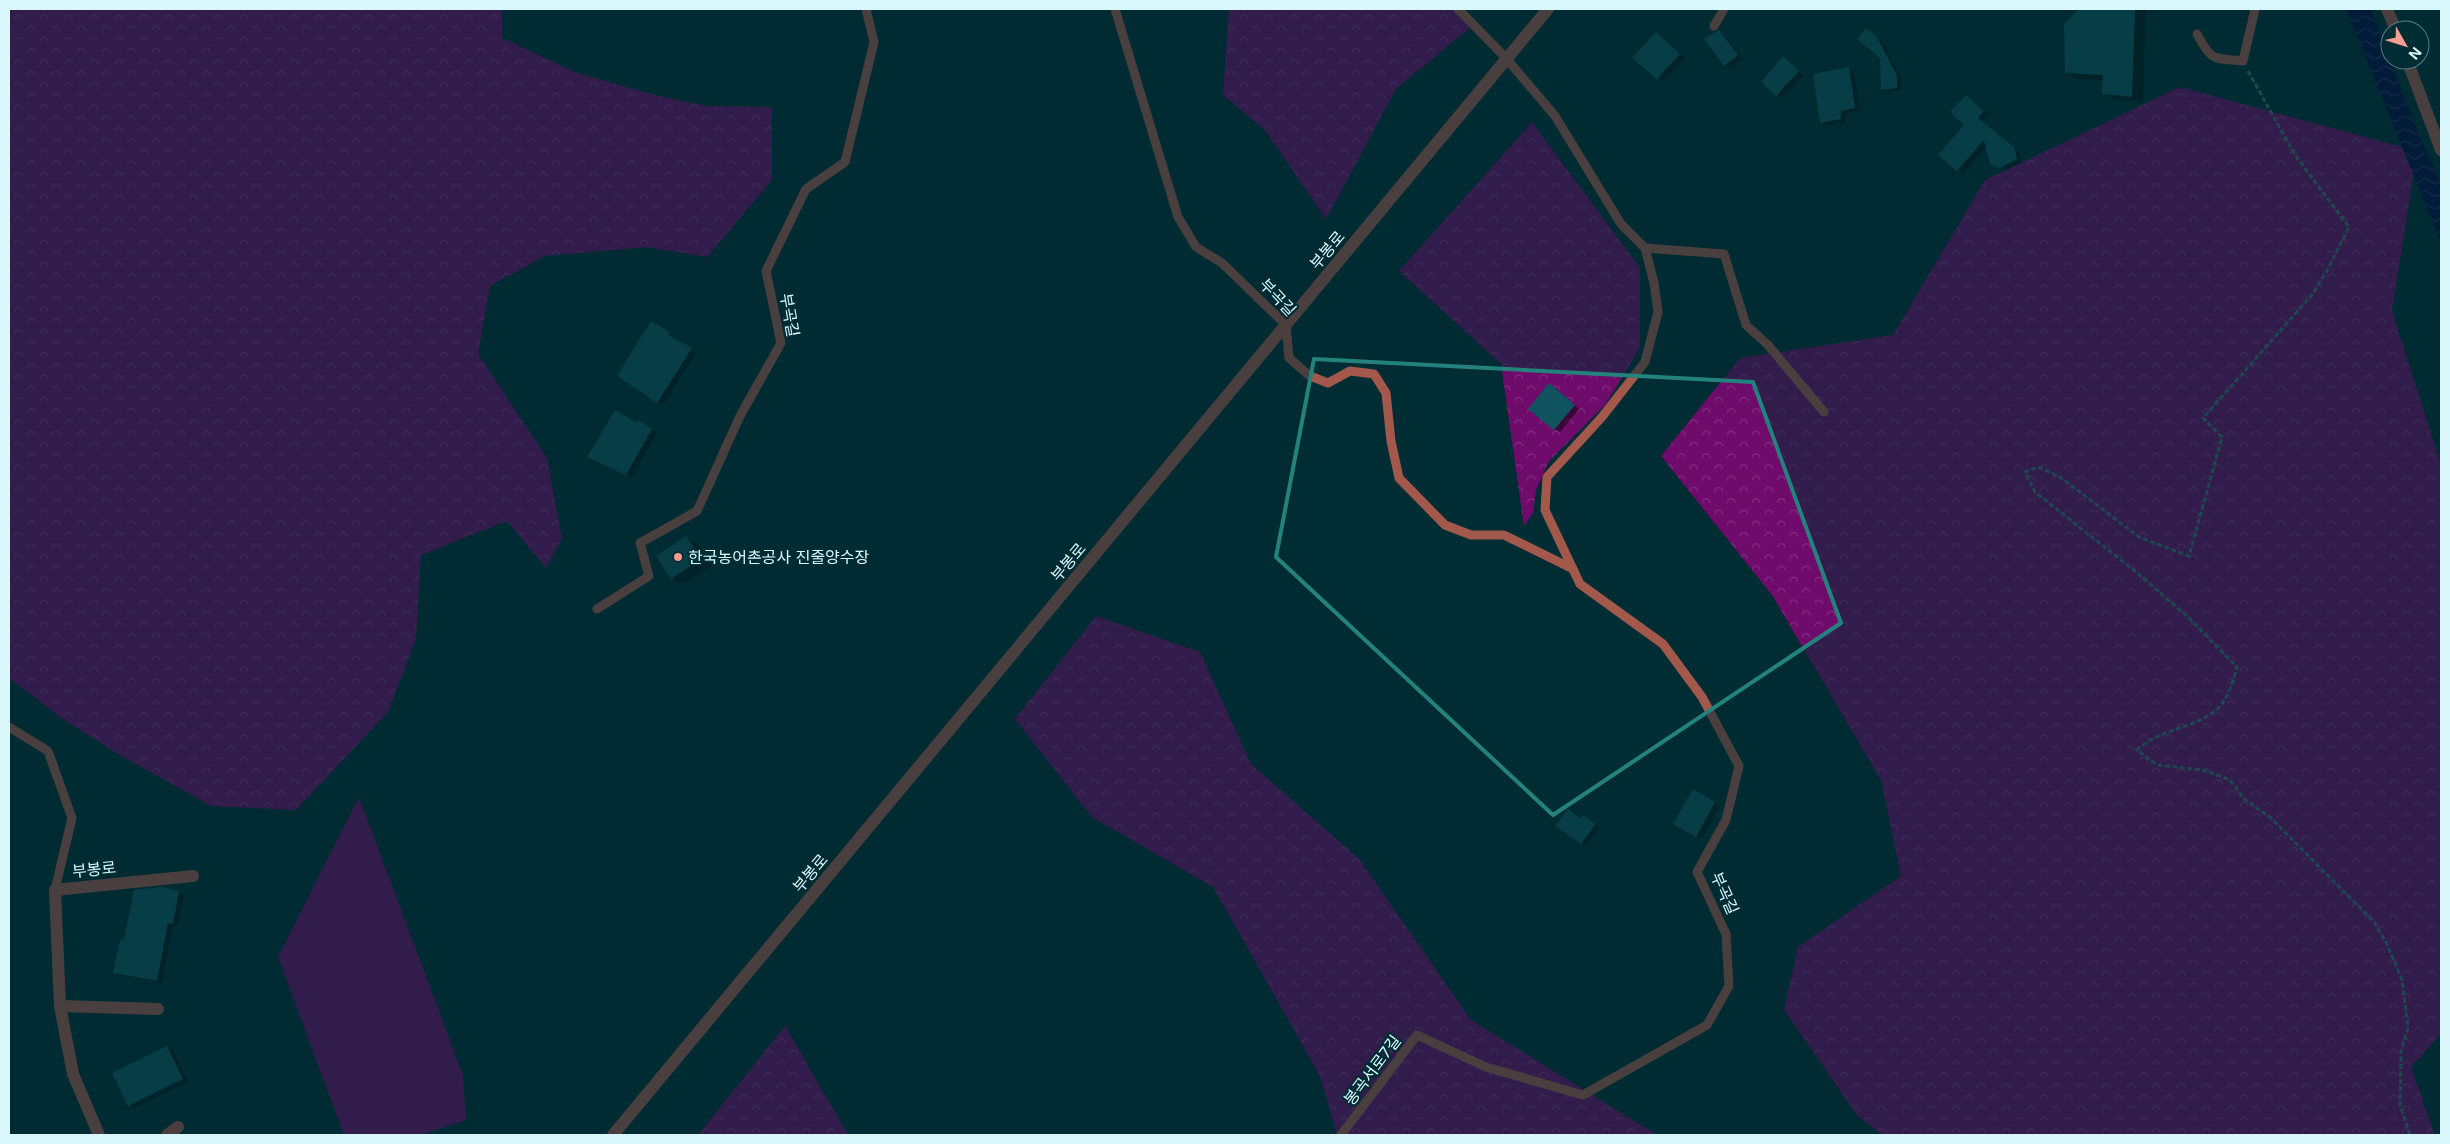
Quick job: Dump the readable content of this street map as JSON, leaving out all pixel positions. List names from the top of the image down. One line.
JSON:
{"streets":{"street":["부봉로"],"lane":["부곡길","봉곡서로7길"]},"crossings":[["부봉로","부곡길"],["부곡길","봉곡서로7길"]],"places":["한국농어촌공사 진줄양수장"],"north":"bottom right"}
